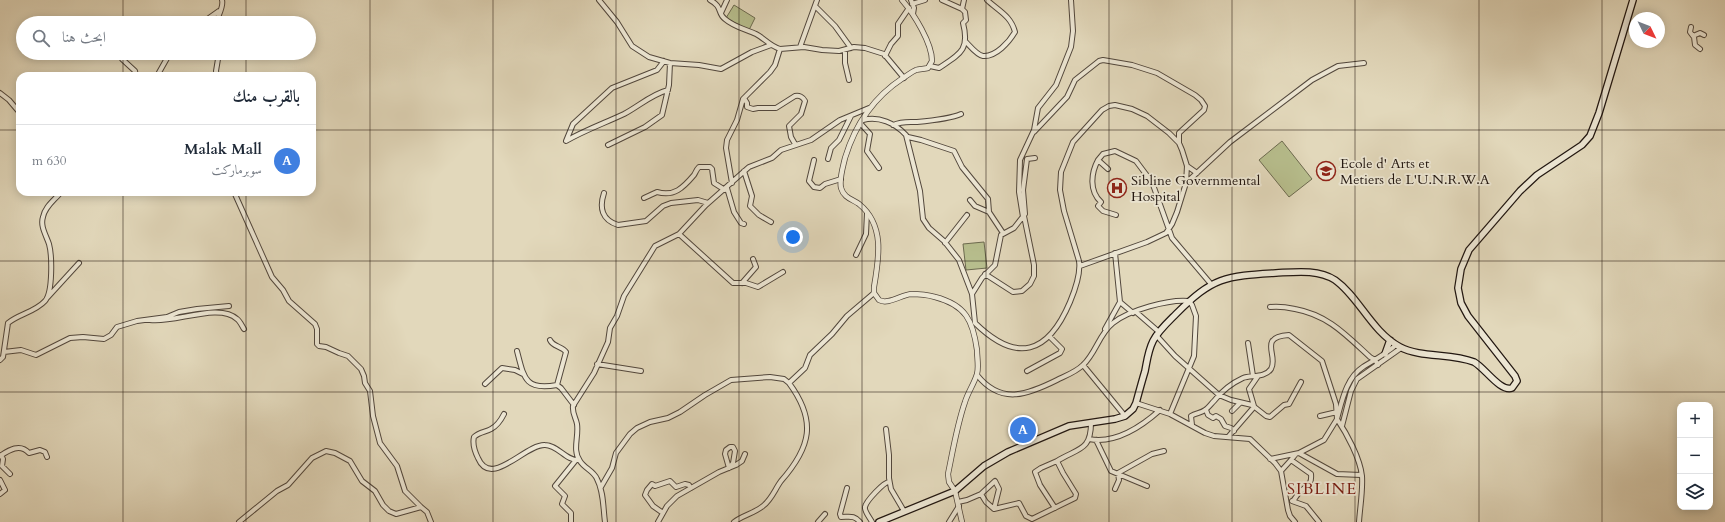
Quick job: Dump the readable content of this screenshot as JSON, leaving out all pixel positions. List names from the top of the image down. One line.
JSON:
{"districts":["SIBLINE"],"places":{"school or university":["Ecole d' Arts et Metiers de L'U.N.R.W.A"],"hospital":["Sibline Governmental Hospital"]},"north":"bottom right","page":{"search":"ابحث هنا","heading":"بالقرب منك","list":[{"mark":"A","name":"Malak Mall","note":"سوبرماركت","value":"630 m"}],"map_buttons":["+","−"],"pins":"A"}}
